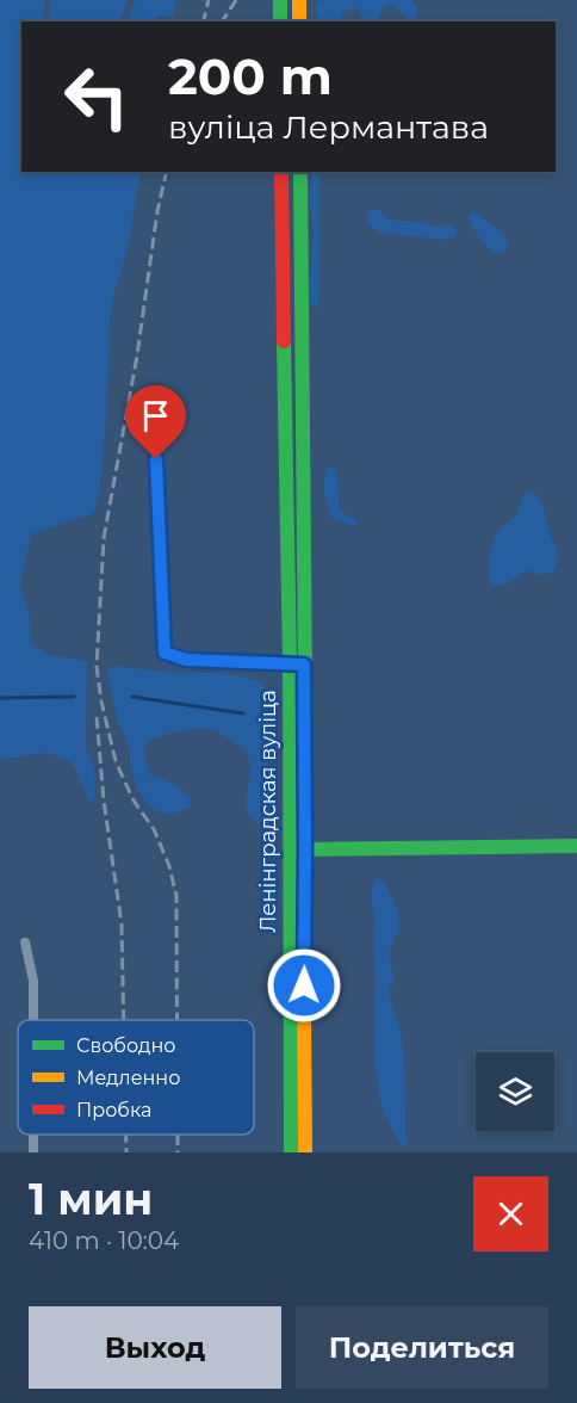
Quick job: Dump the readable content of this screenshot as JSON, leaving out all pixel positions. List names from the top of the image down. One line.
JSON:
{"streets":{"main road":["Ленінградская вуліца"]},"legend":["Свободно","Медленно","Пробка"],"page":{"turn":["200 m","вуліца Лермантава"],"heading":["1 мин","410 m · 10:04"],"buttons":["Выход","Поделиться"]}}
